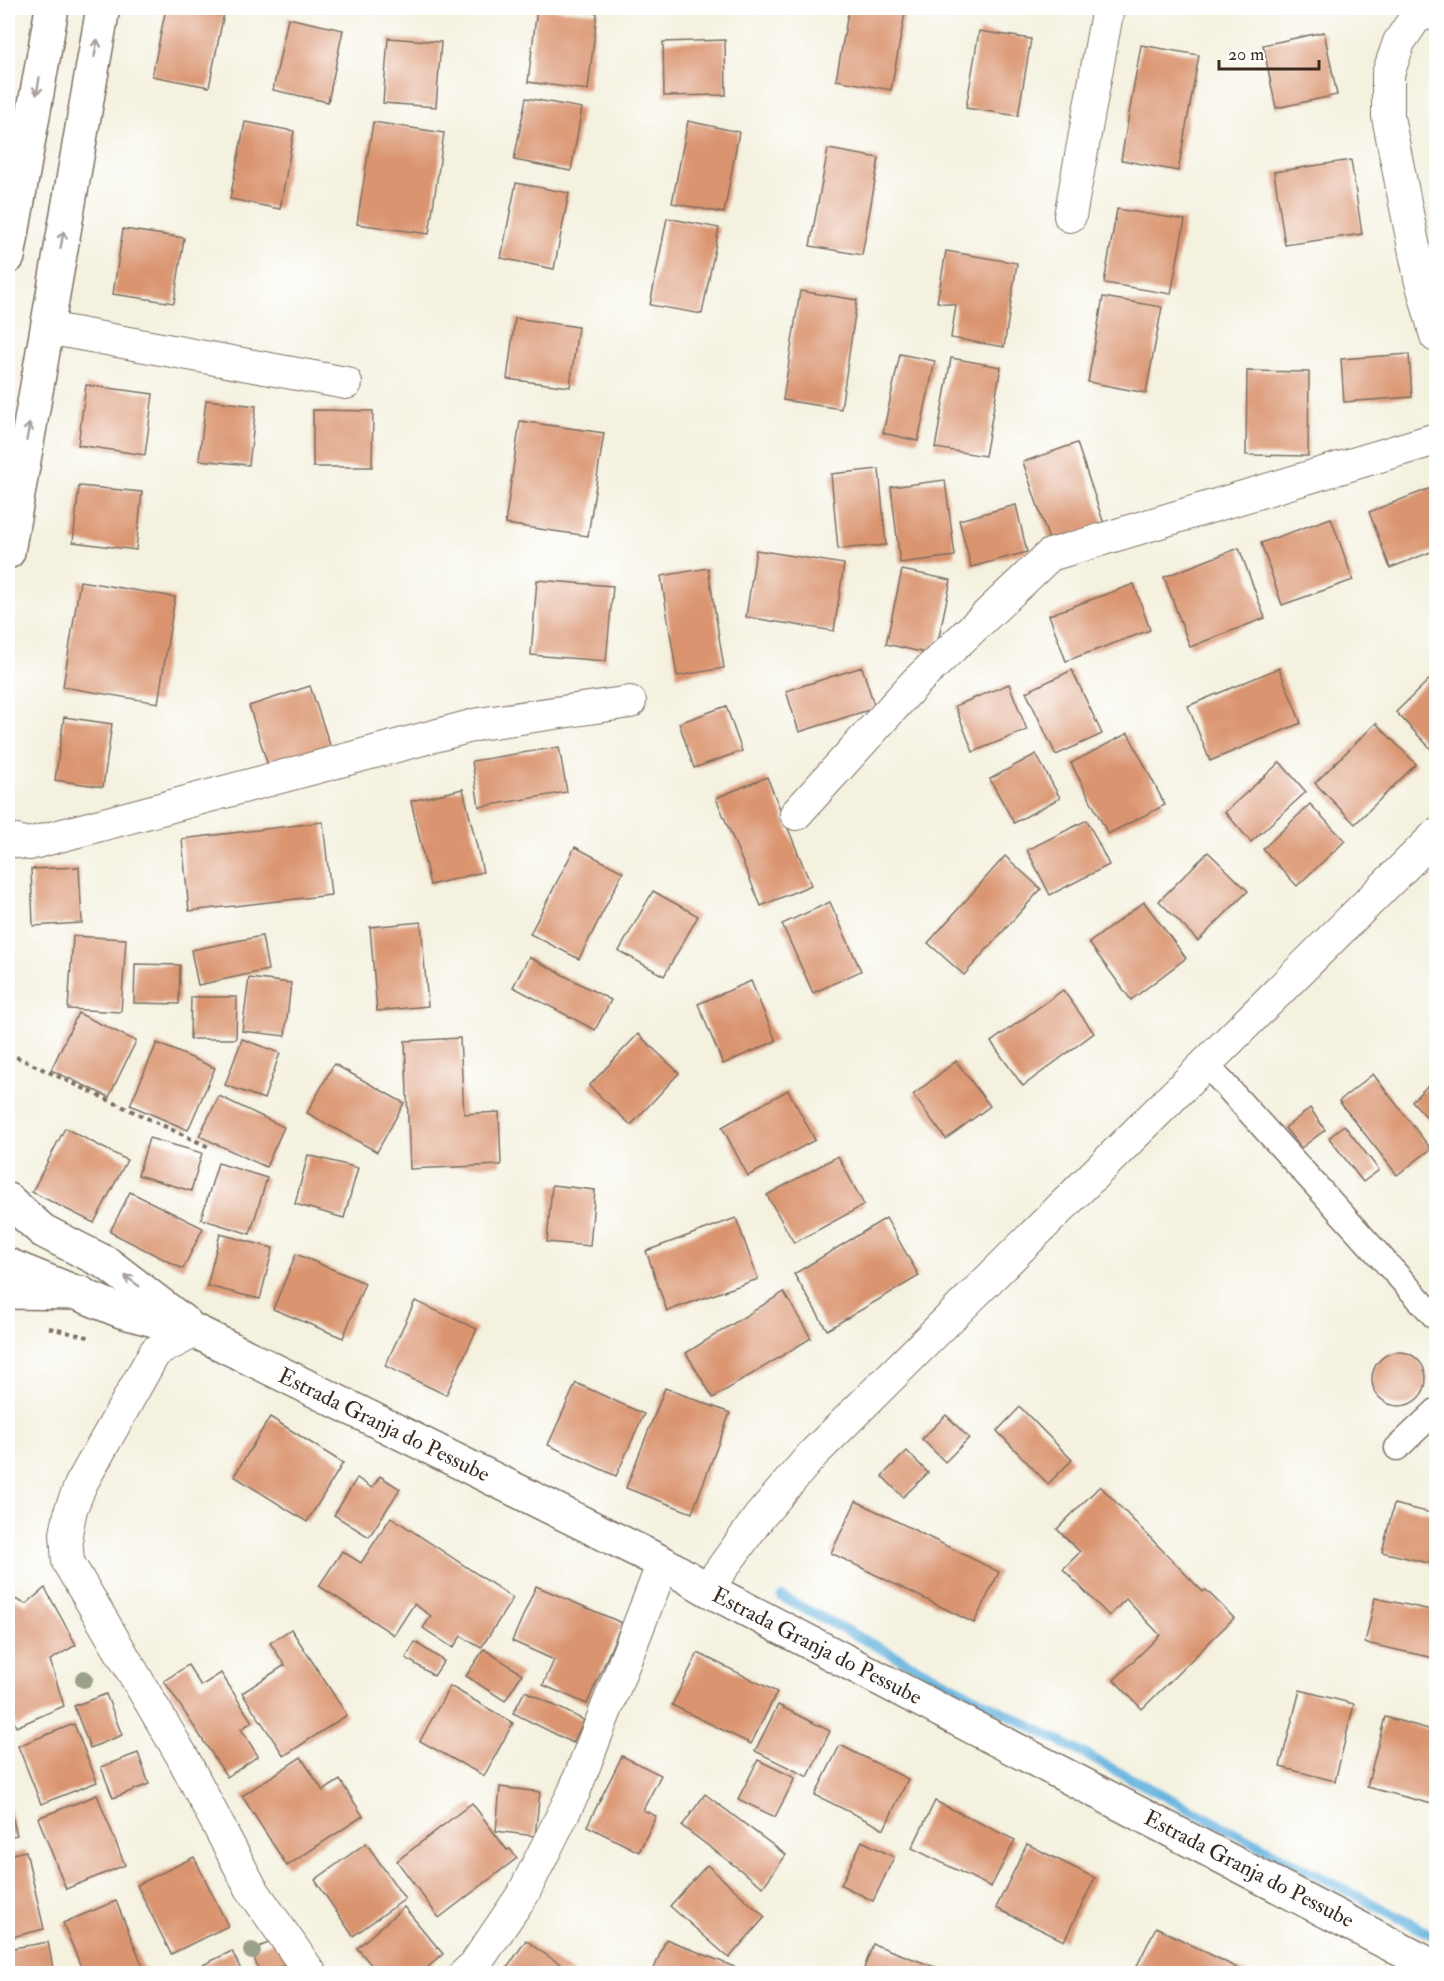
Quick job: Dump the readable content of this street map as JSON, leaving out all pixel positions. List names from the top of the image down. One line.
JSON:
{"streets":{"main road":["Estrada Granja do Pessube"]},"scale_bar":"20 m"}
